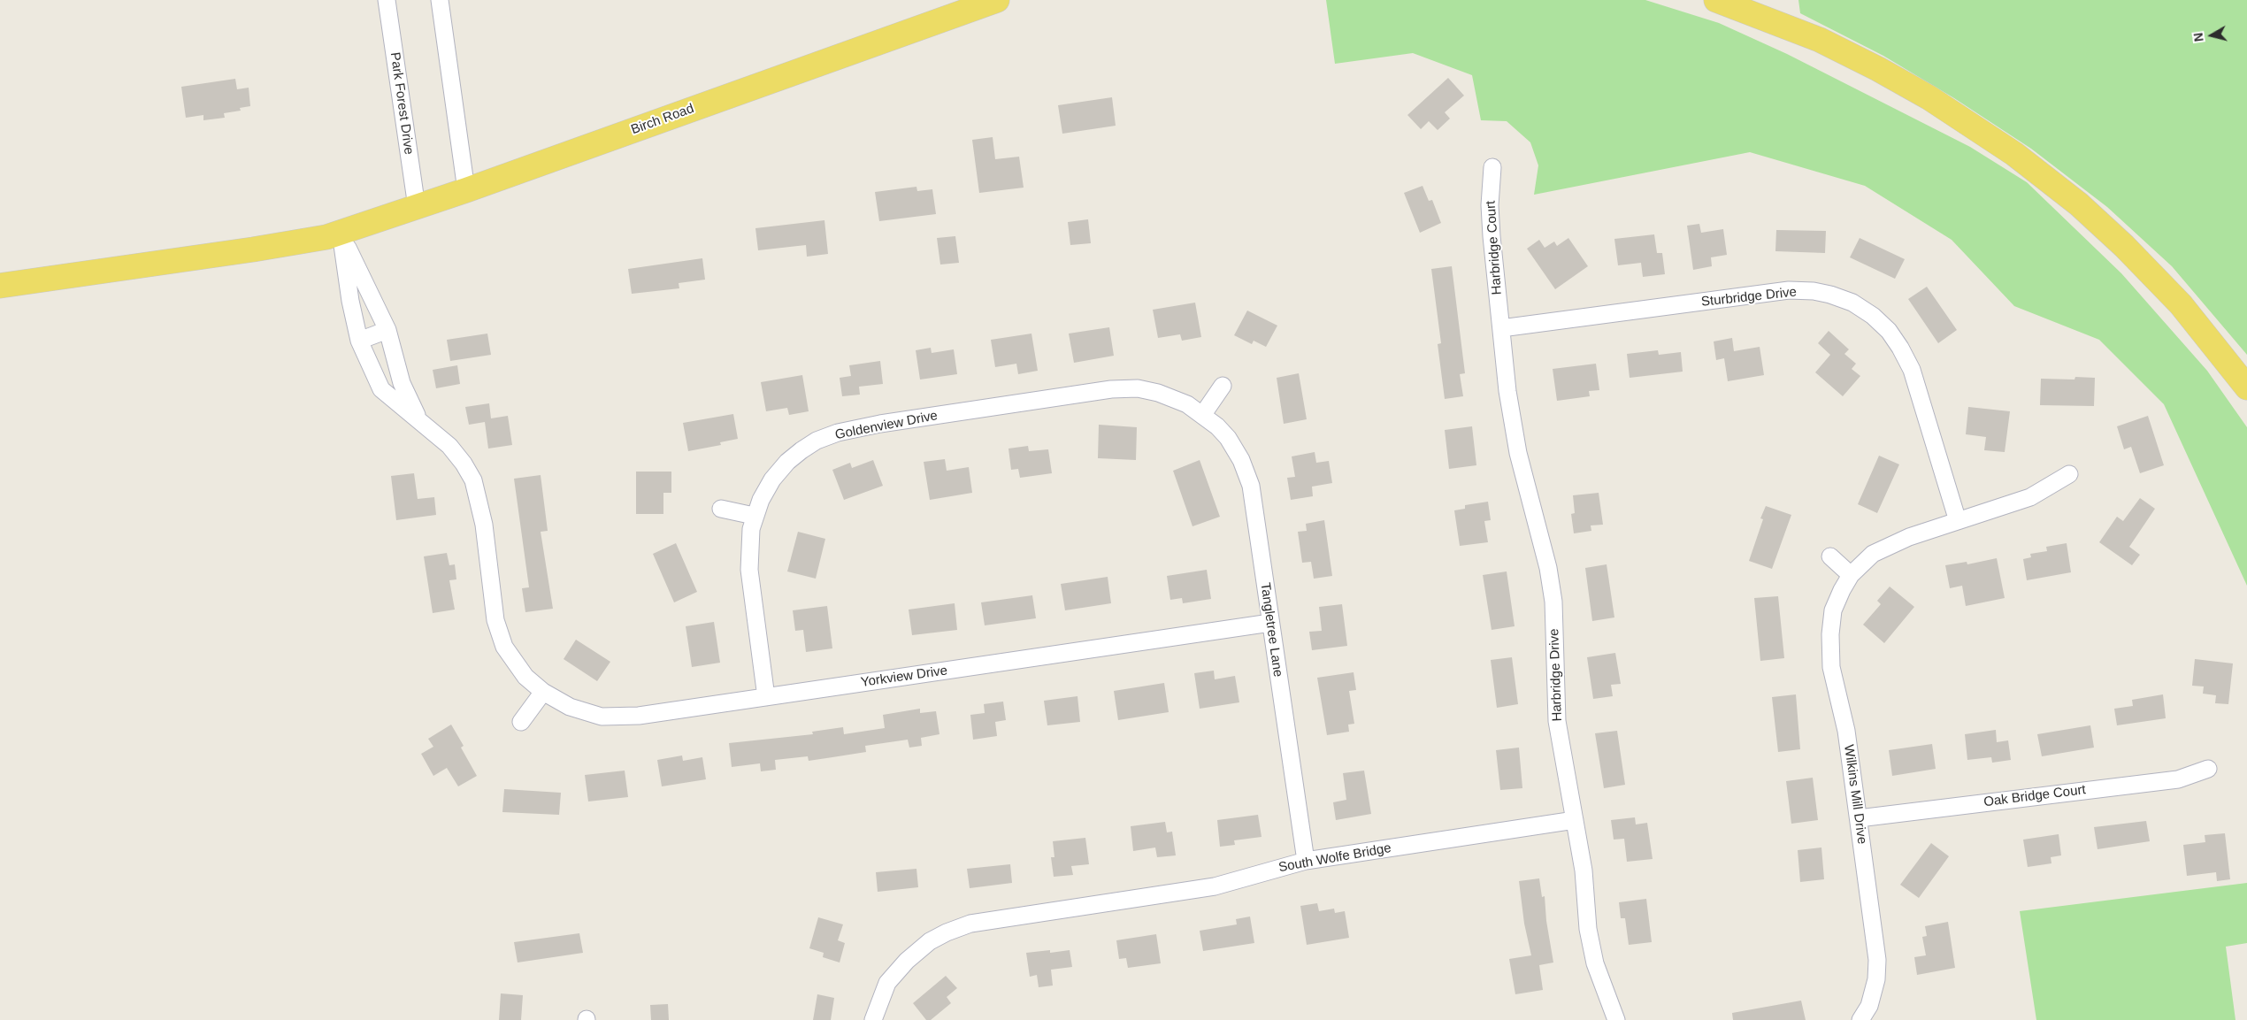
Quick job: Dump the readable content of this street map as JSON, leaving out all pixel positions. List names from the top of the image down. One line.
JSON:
{"streets":{"main road":["Birch Road"],"street":["Park Forest Drive","Harbridge Court","Sturbridge Drive","Goldenview Drive","Tangletree Lane","Harbridge Drive","Yorkview Drive","Wilkins Mill Drive","Oak Bridge Court","South Wolfe Bridge"]},"crossings":[["Park Forest Drive","Birch Road"],["Birch Road","Yorkview Drive"],["Harbridge Court","Sturbridge Drive"],["Harbridge Court","Harbridge Drive"],["Sturbridge Drive","Harbridge Drive"],["Sturbridge Drive","Wilkins Mill Drive"],["Goldenview Drive","Tangletree Lane"],["Goldenview Drive","Yorkview Drive"],["Tangletree Lane","Yorkview Drive"],["Tangletree Lane","South Wolfe Bridge"],["Harbridge Drive","South Wolfe Bridge"],["Wilkins Mill Drive","Oak Bridge Court"]],"north":"left"}
